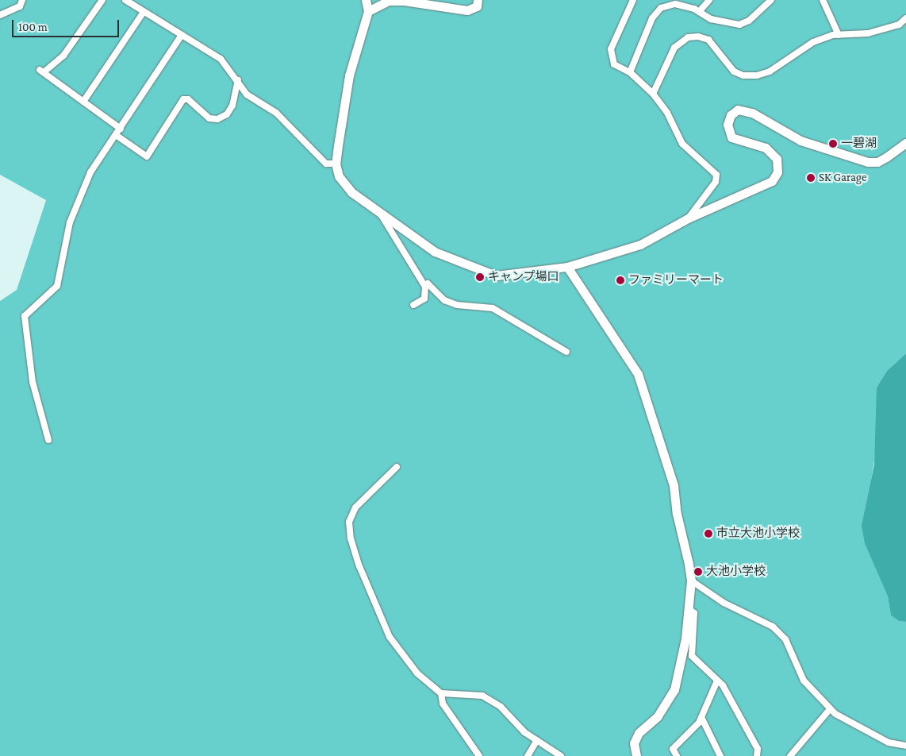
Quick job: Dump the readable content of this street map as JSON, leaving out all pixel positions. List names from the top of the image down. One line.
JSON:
{"places":["一碧湖","SK Garage","キャンプ場口","ファミリーマート","市立大池小学校","大池小学校"],"scale_bar":"100 m"}
